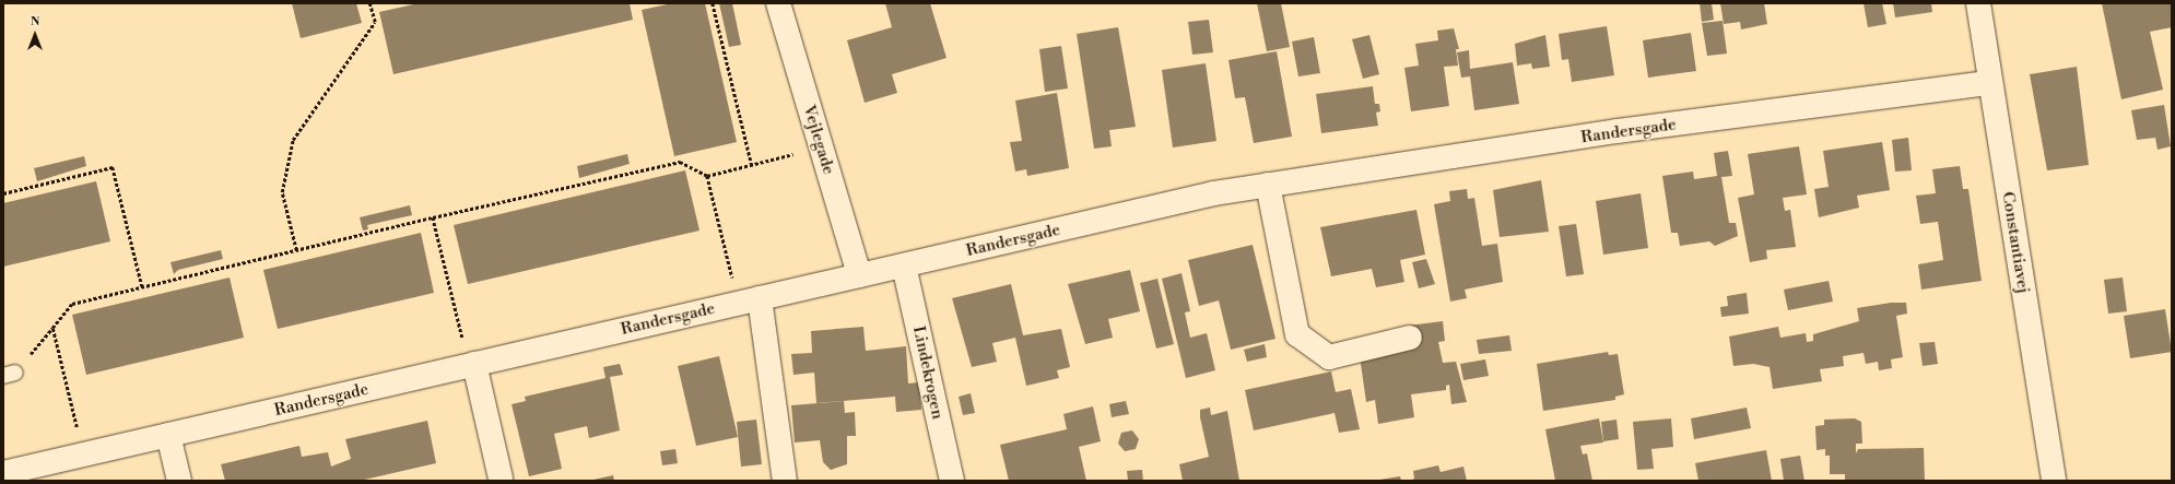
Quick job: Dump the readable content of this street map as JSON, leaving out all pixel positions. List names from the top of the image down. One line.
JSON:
{"streets":{"street":["Randersgade","Vejlegade","Constantiavej","Lindekrogen"]},"crossings":[["Randersgade","Vejlegade"],["Randersgade","Constantiavej"],["Randersgade","Lindekrogen"]],"north":"top"}
